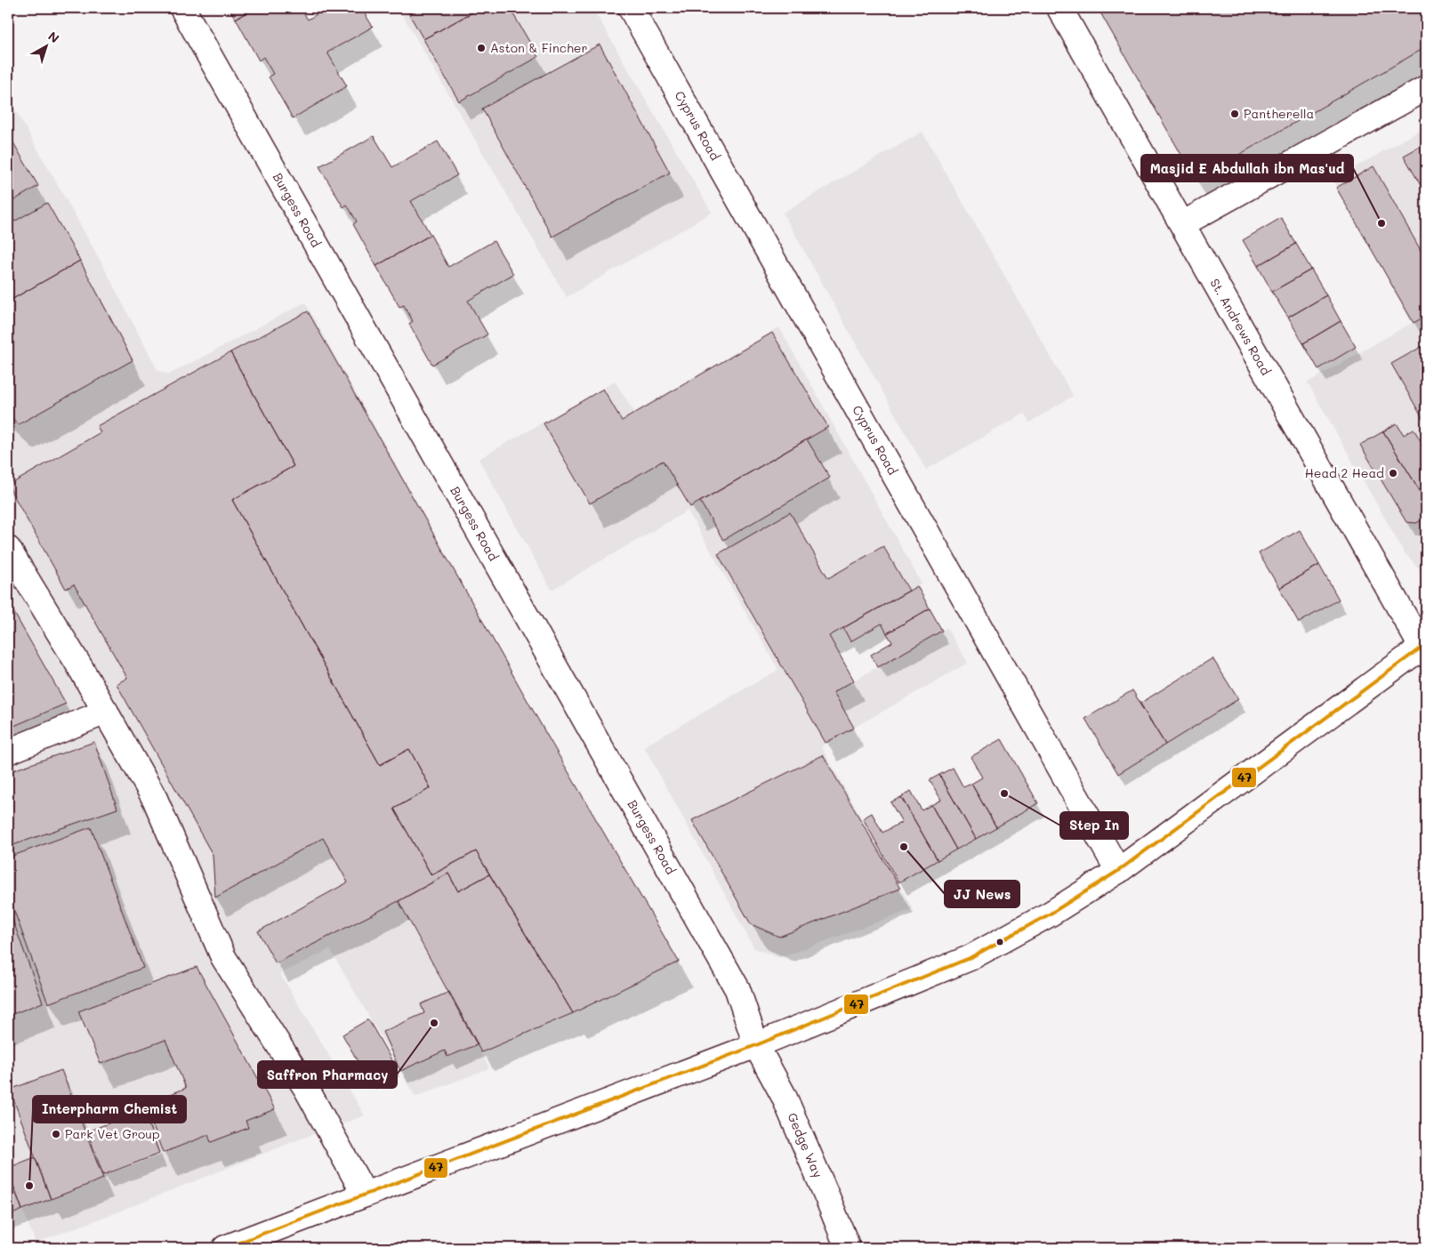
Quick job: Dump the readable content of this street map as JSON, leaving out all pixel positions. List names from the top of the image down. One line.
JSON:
{"streets":{"street":["Cyprus Road","Burgess Road","St. Andrews Road","Gedge Way"]},"crossings":[["Burgess Road","Gedge Way"]],"places":["Aston & Fincher","Pantherella","Masjid E Abdullah ibn Mas'ud","Head 2 Head","Step In","JJ News","Saffron Pharmacy","Park Vet Group","Interpharm Chemist"],"lines":["transit line 47"],"north":"top right"}
